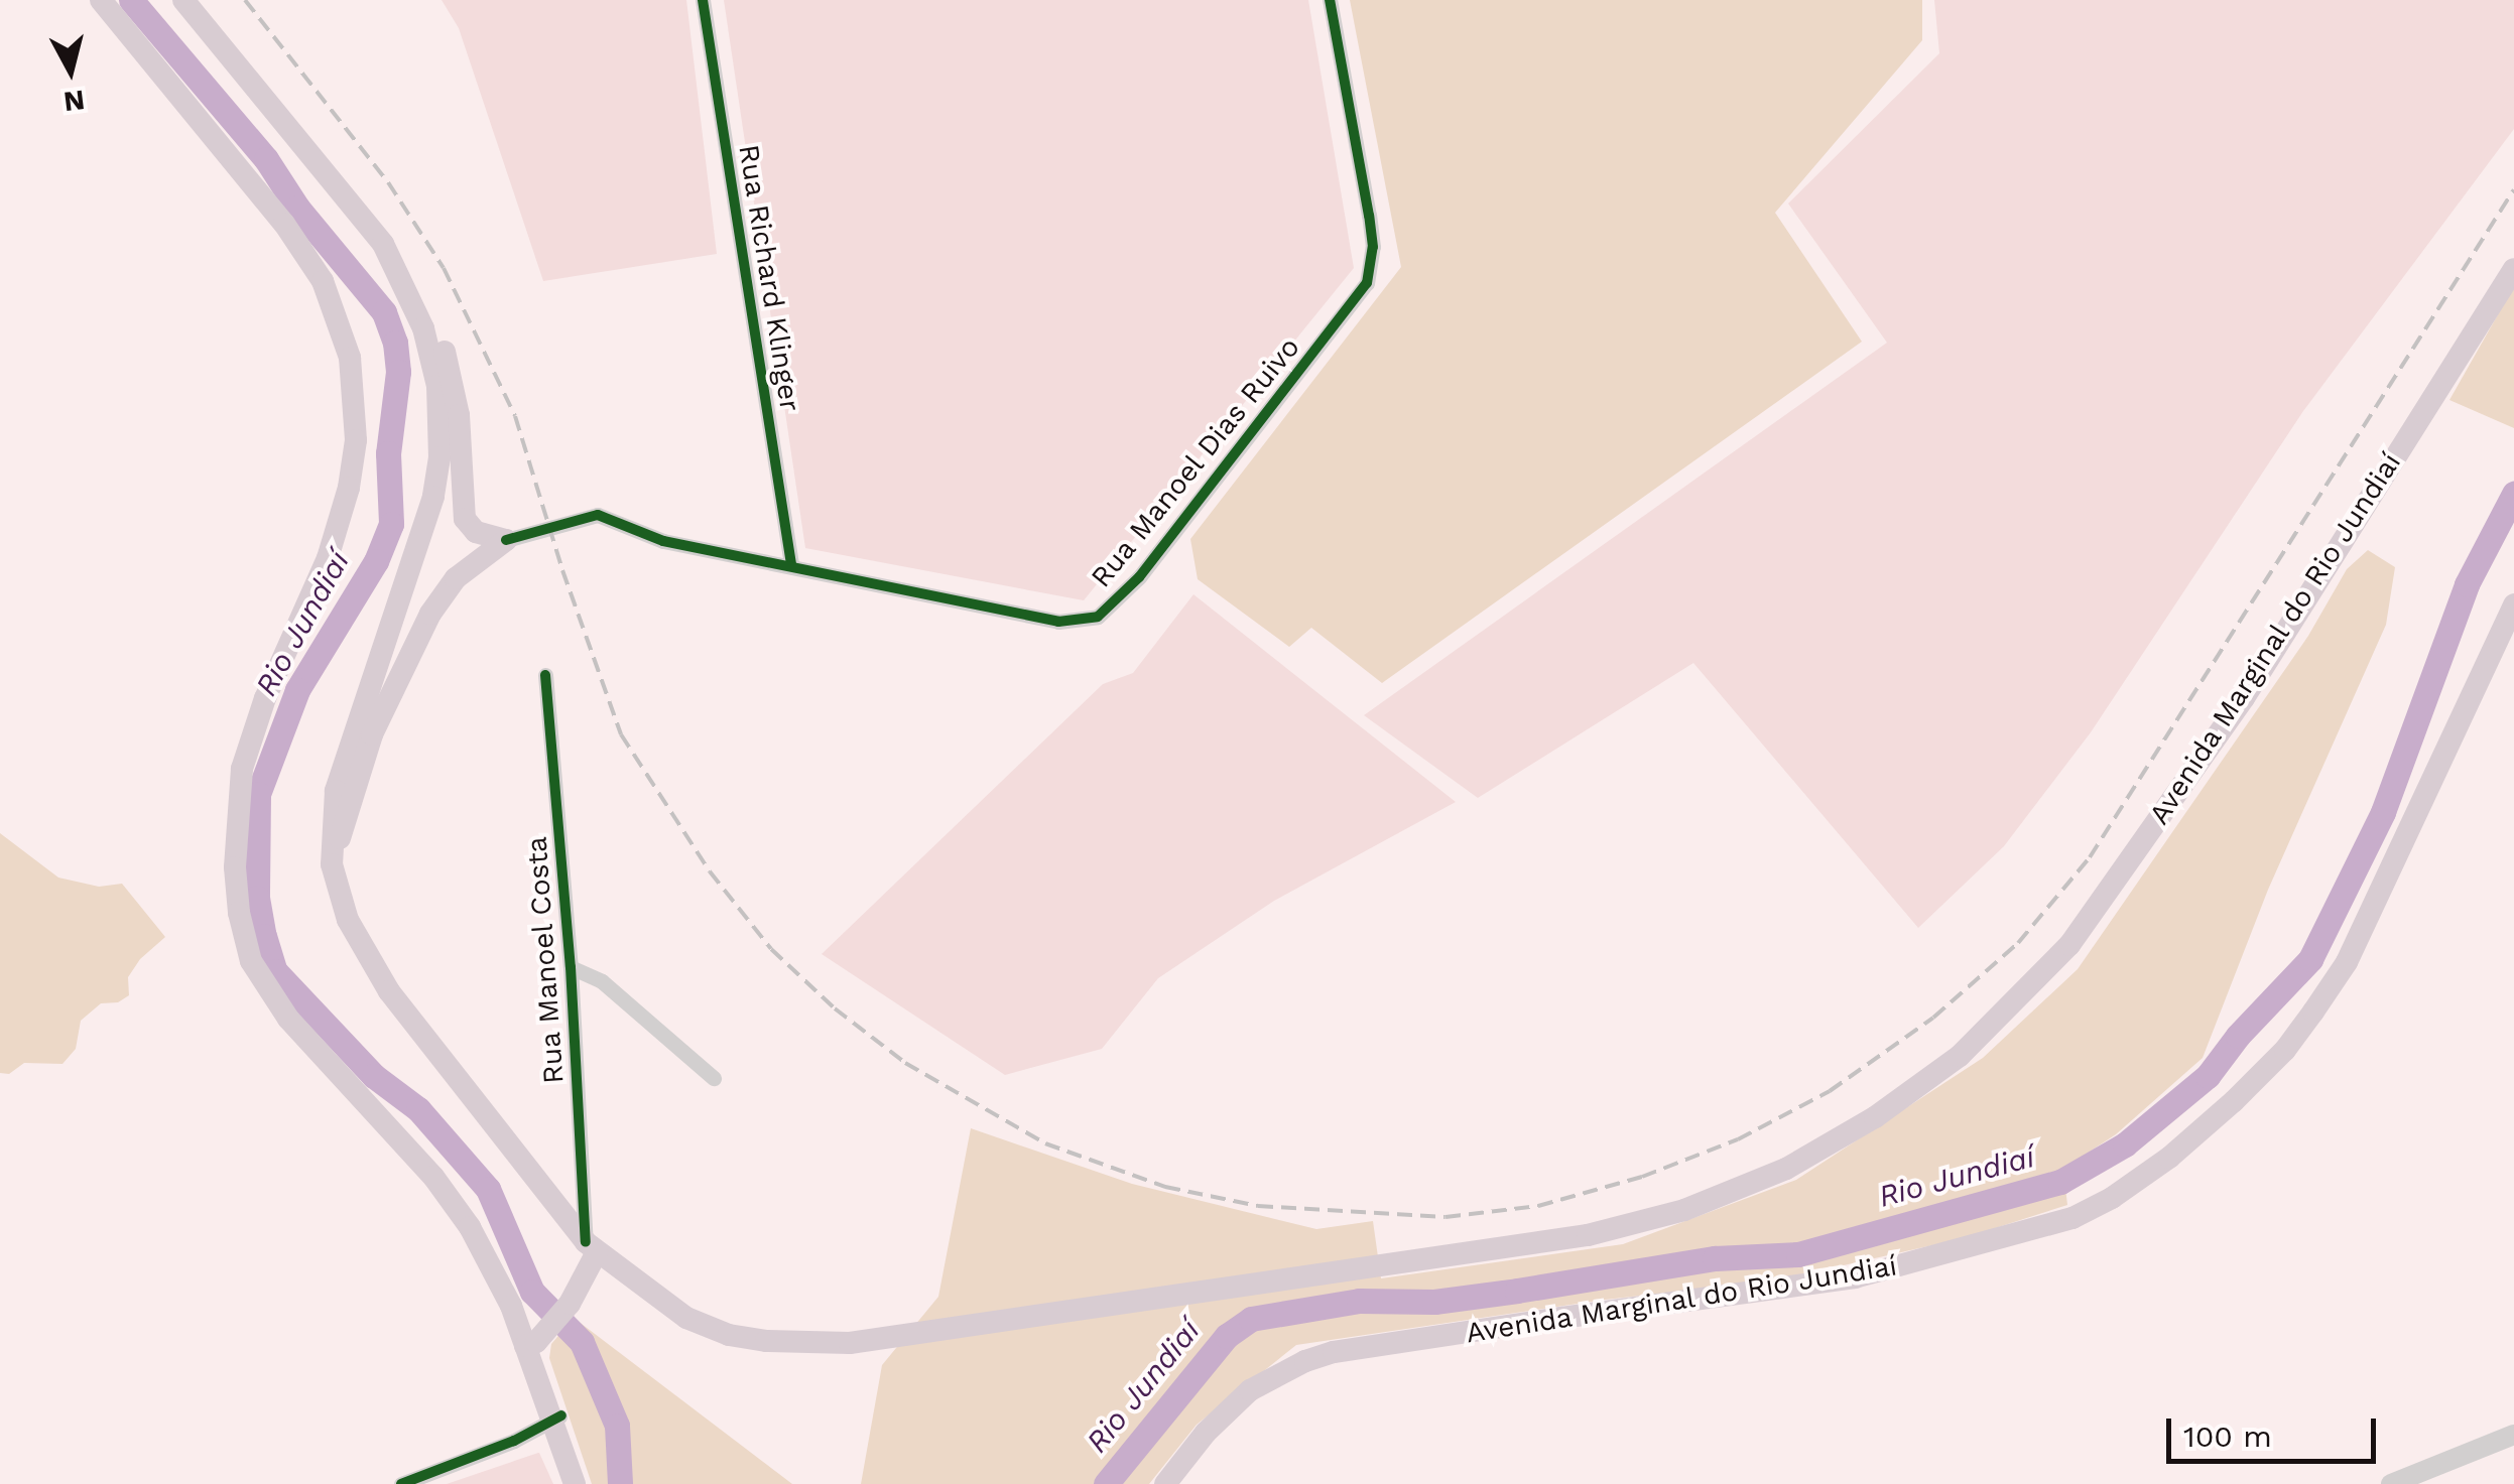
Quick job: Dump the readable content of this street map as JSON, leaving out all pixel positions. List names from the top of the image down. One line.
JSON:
{"streets":{"main road":["Avenida Marginal do Rio Jundiaí"],"street":["Rua Richard Klinger","Rua Manoel Dias Ruivo","Rua Manoel Costa"]},"crossings":[["Rua Richard Klinger","Rua Manoel Dias Ruivo"],["Avenida Marginal do Rio Jundiaí","Rua Manoel Costa"]],"water":["Rio Jundiaí"],"scale_bar":"100 m","north":"bottom"}
